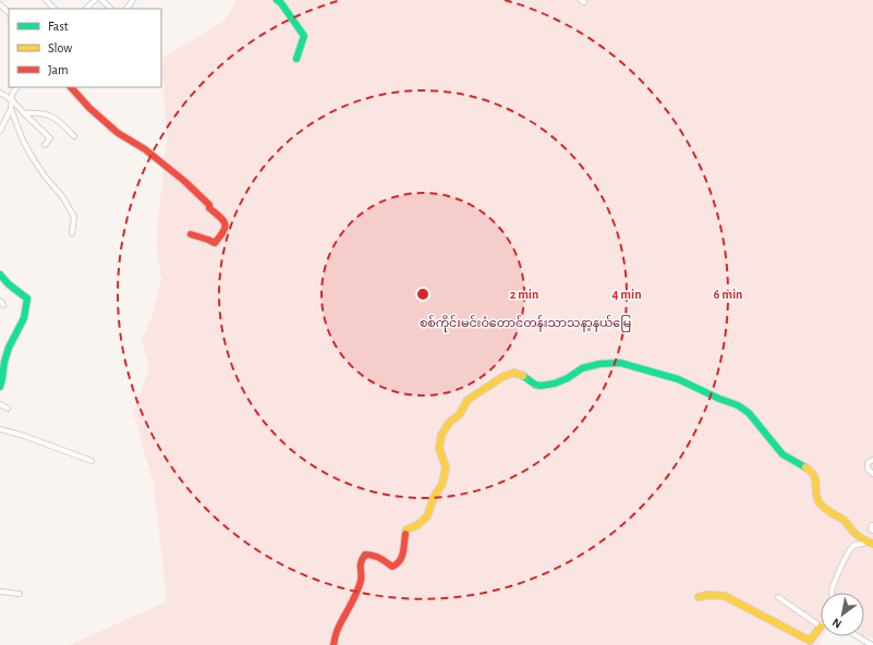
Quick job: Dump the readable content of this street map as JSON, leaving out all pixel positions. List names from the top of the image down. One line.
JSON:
{"parks":["စစ်ကိုင်းမင်းဝံတောင်တန်းသာသနာ့နယ်မြေ"],"legend":["Fast","Slow","Jam"],"north":"bottom left","rings":["2 min","4 min","6 min"]}
